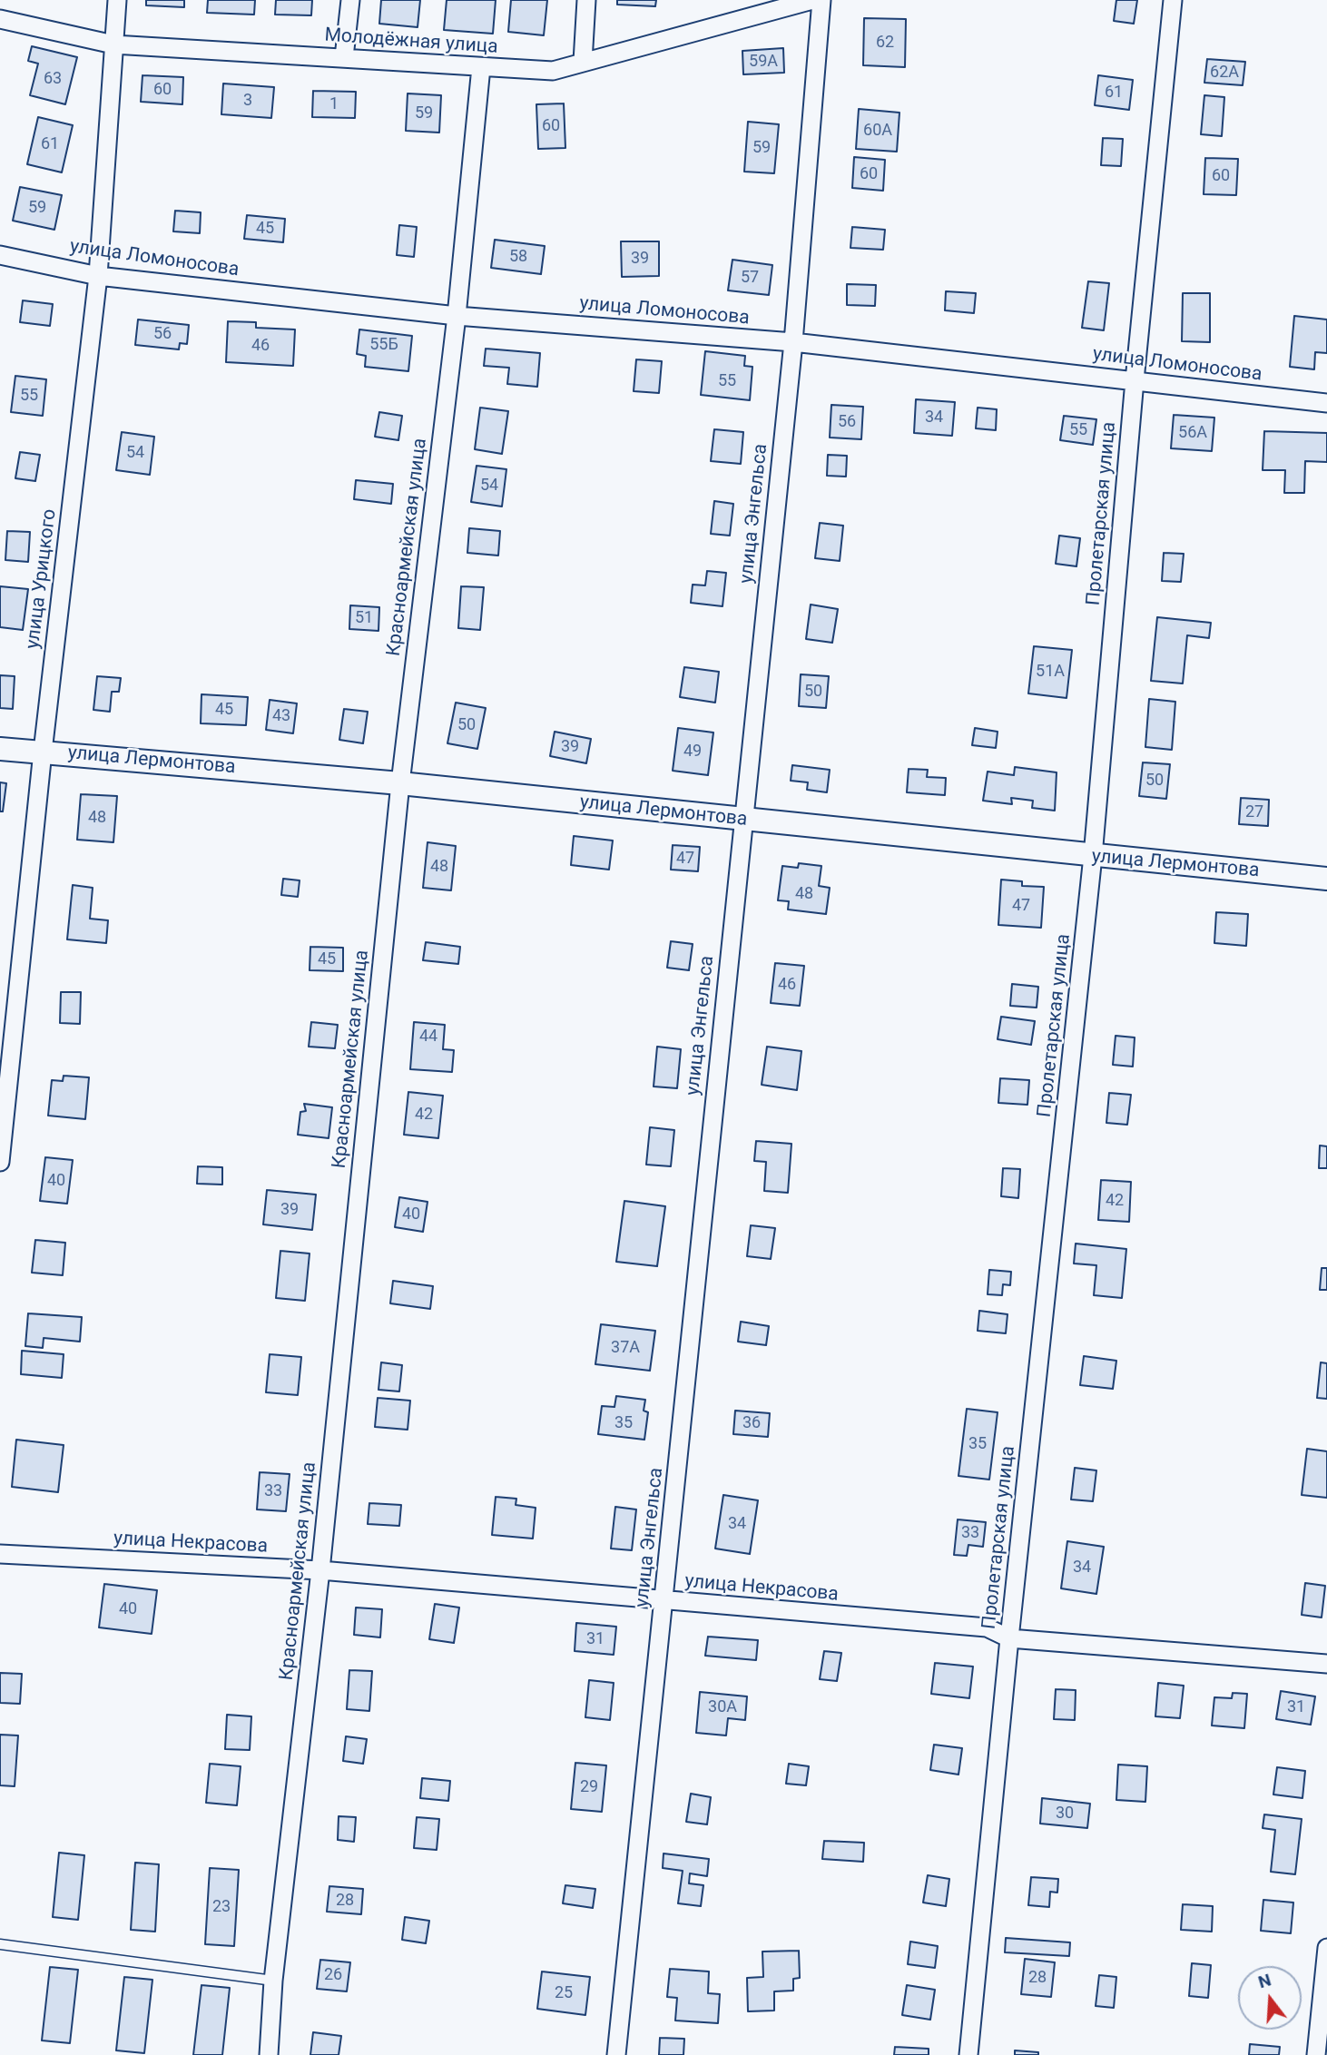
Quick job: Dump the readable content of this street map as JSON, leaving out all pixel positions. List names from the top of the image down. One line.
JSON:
{"streets":{"street":["Молодёжная улица","улица Ломоносова","улица Энгельса","Пролетарская улица","Красноармейская улица","улица Урицкого","улица Лермонтова","улица Некрасова"]},"crossings":[["Молодёжная улица","Красноармейская улица"],["Молодёжная улица","улица Урицкого"],["улица Ломоносова","улица Энгельса"],["улица Ломоносова","Пролетарская улица"],["улица Ломоносова","Красноармейская улица"],["улица Ломоносова","улица Урицкого"],["улица Энгельса","улица Лермонтова"],["улица Энгельса","улица Некрасова"],["Пролетарская улица","улица Лермонтова"],["Пролетарская улица","улица Некрасова"],["Красноармейская улица","улица Лермонтова"],["Красноармейская улица","улица Некрасова"],["улица Урицкого","улица Лермонтова"]],"house_numbers":["62","59А","62А","63","60","61","3","1","59","60","60А","61","59","60","60","59","45","58","39","57","56","55Б","46","55","55","34","56","55","56А","54","54","51","51А","50","45","43","50","39","49","50","27","48","47","48","48","47","45","46","44","42","40","42","39","40","37А","35","36","35","33","34","33","34","40","31","30А","31","29","30","28","23","26","28","25"],"north":"top"}
